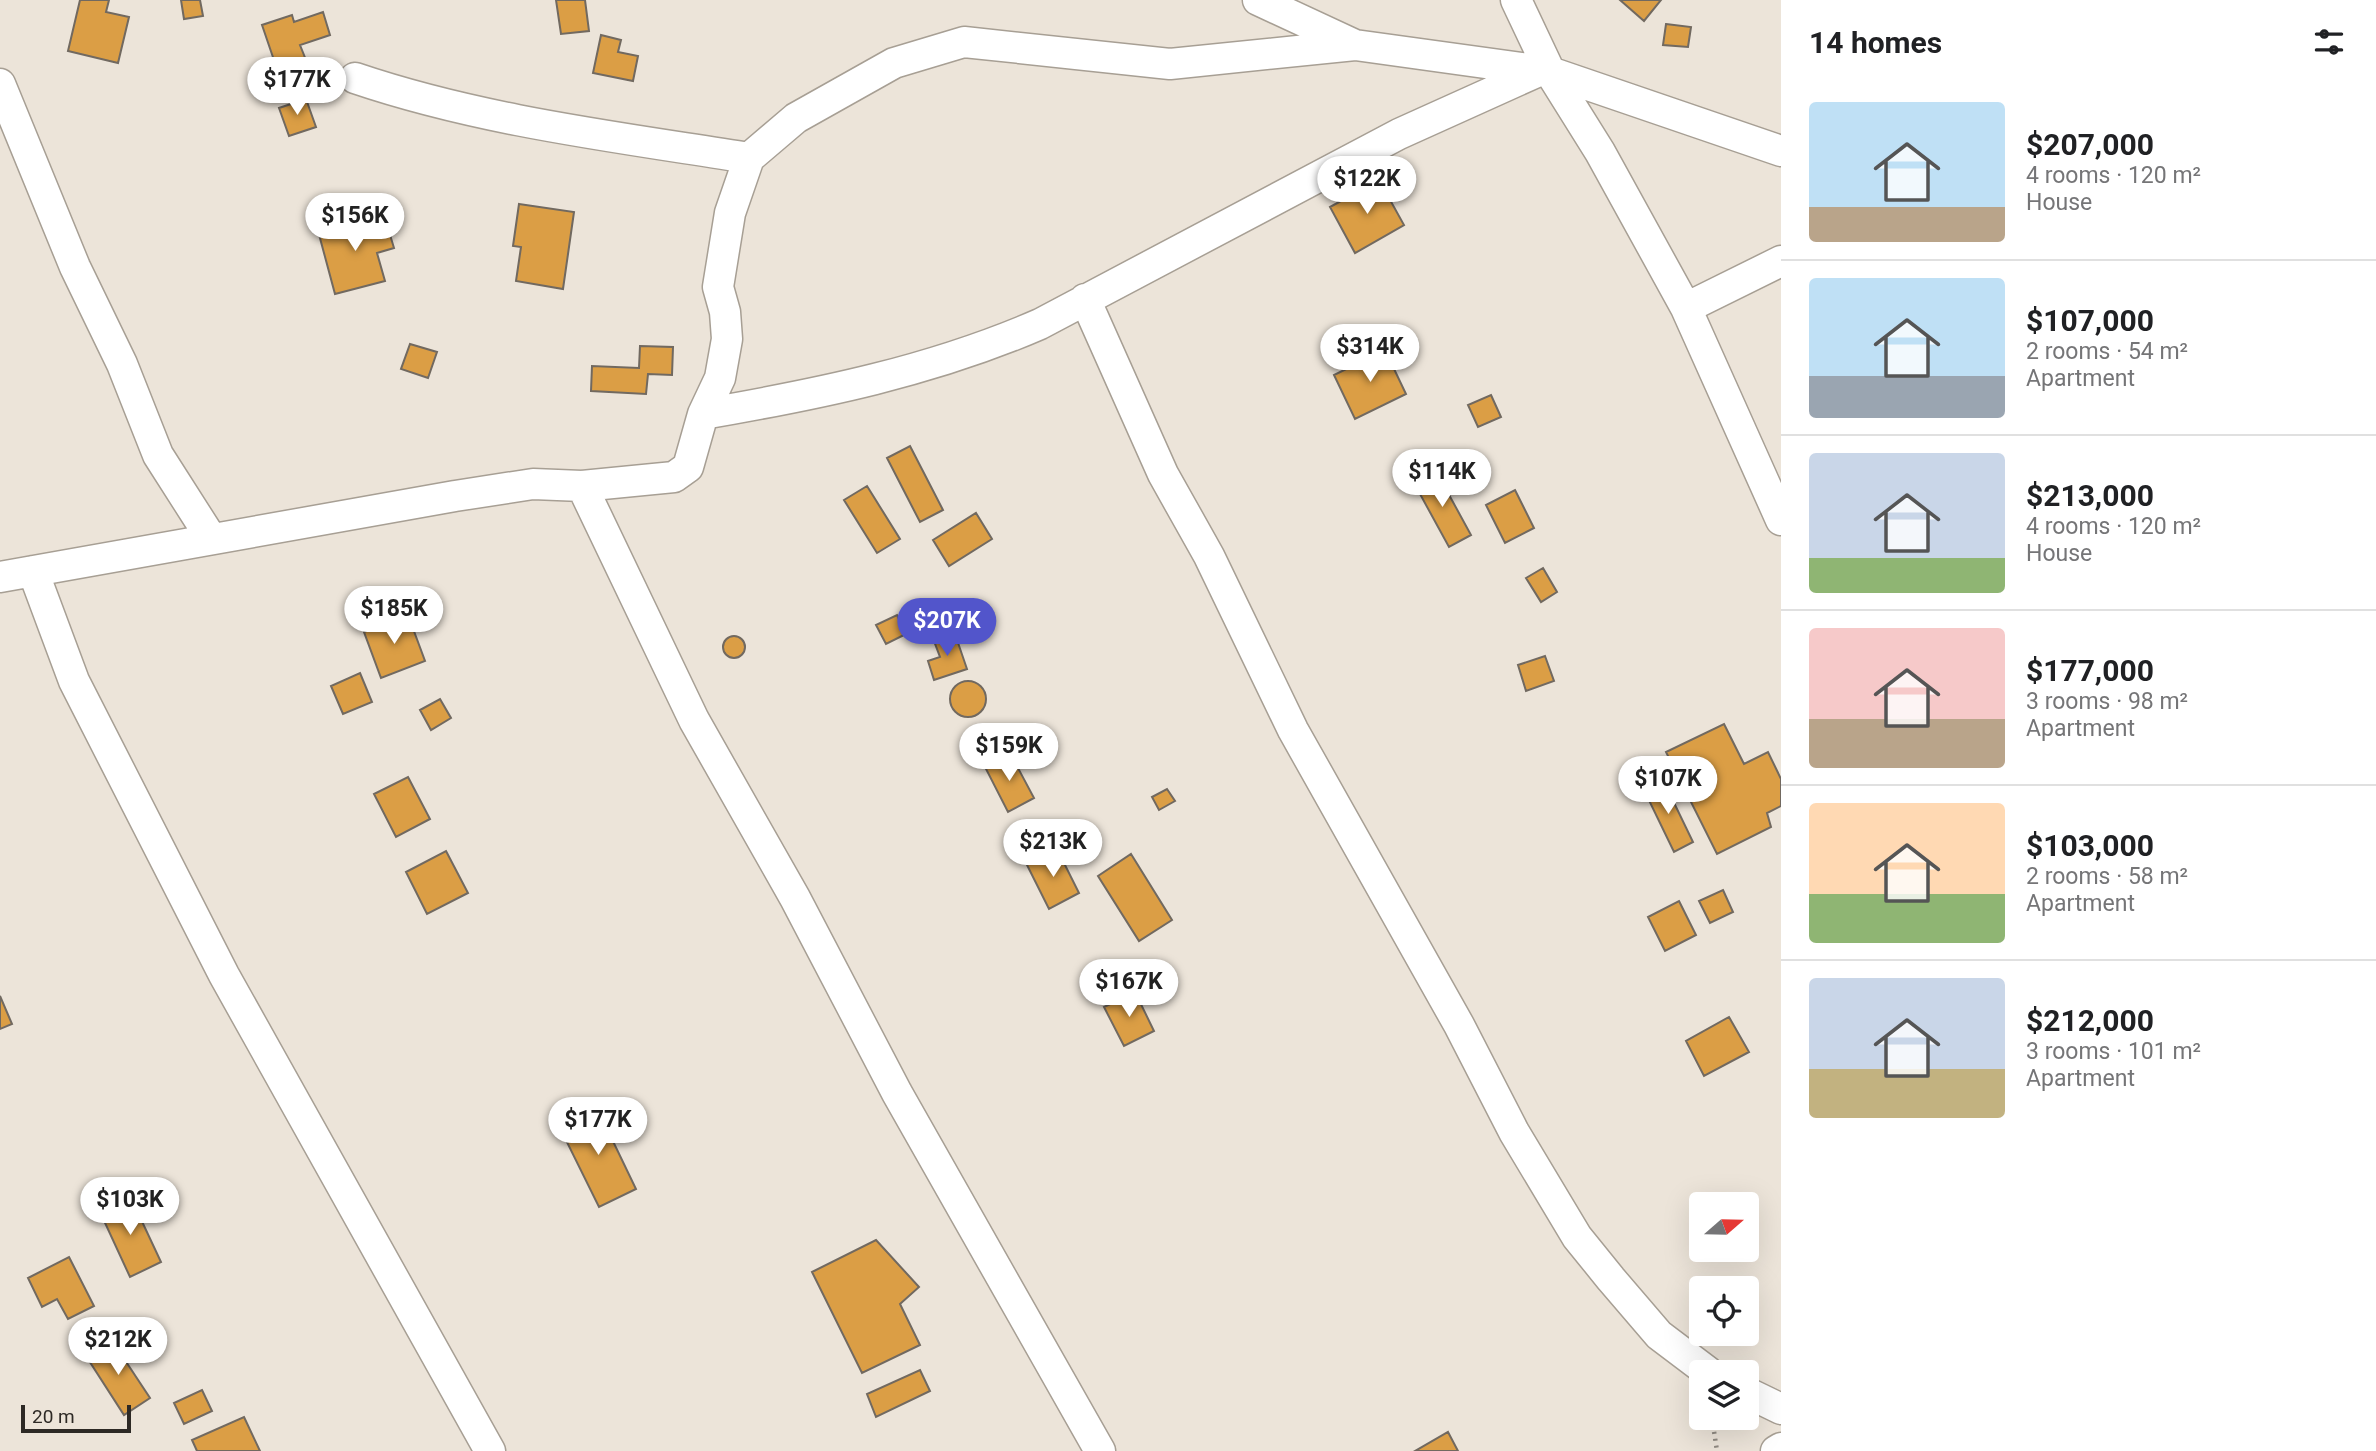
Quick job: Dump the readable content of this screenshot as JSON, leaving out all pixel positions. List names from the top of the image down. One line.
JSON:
{"scale_bar":"20 m","north":"right","page":{"heading":"14 homes","price":["$177K","$122K","$156K","$314K","$114K","$185K","$207K","$159K","$107K","$213K","$167K","$177K","$103K","$212K"],"list":[{"name":"$207,000","note":"4 rooms · 120 m² · House"},{"name":"$107,000","note":"2 rooms · 54 m² · Apartment"},{"name":"$213,000","note":"4 rooms · 120 m² · House"},{"name":"$177,000","note":"3 rooms · 98 m² · Apartment"},{"name":"$103,000","note":"2 rooms · 58 m² · Apartment"},{"name":"$212,000","note":"3 rooms · 101 m² · Apartment"}],"scale":"20 m"}}
